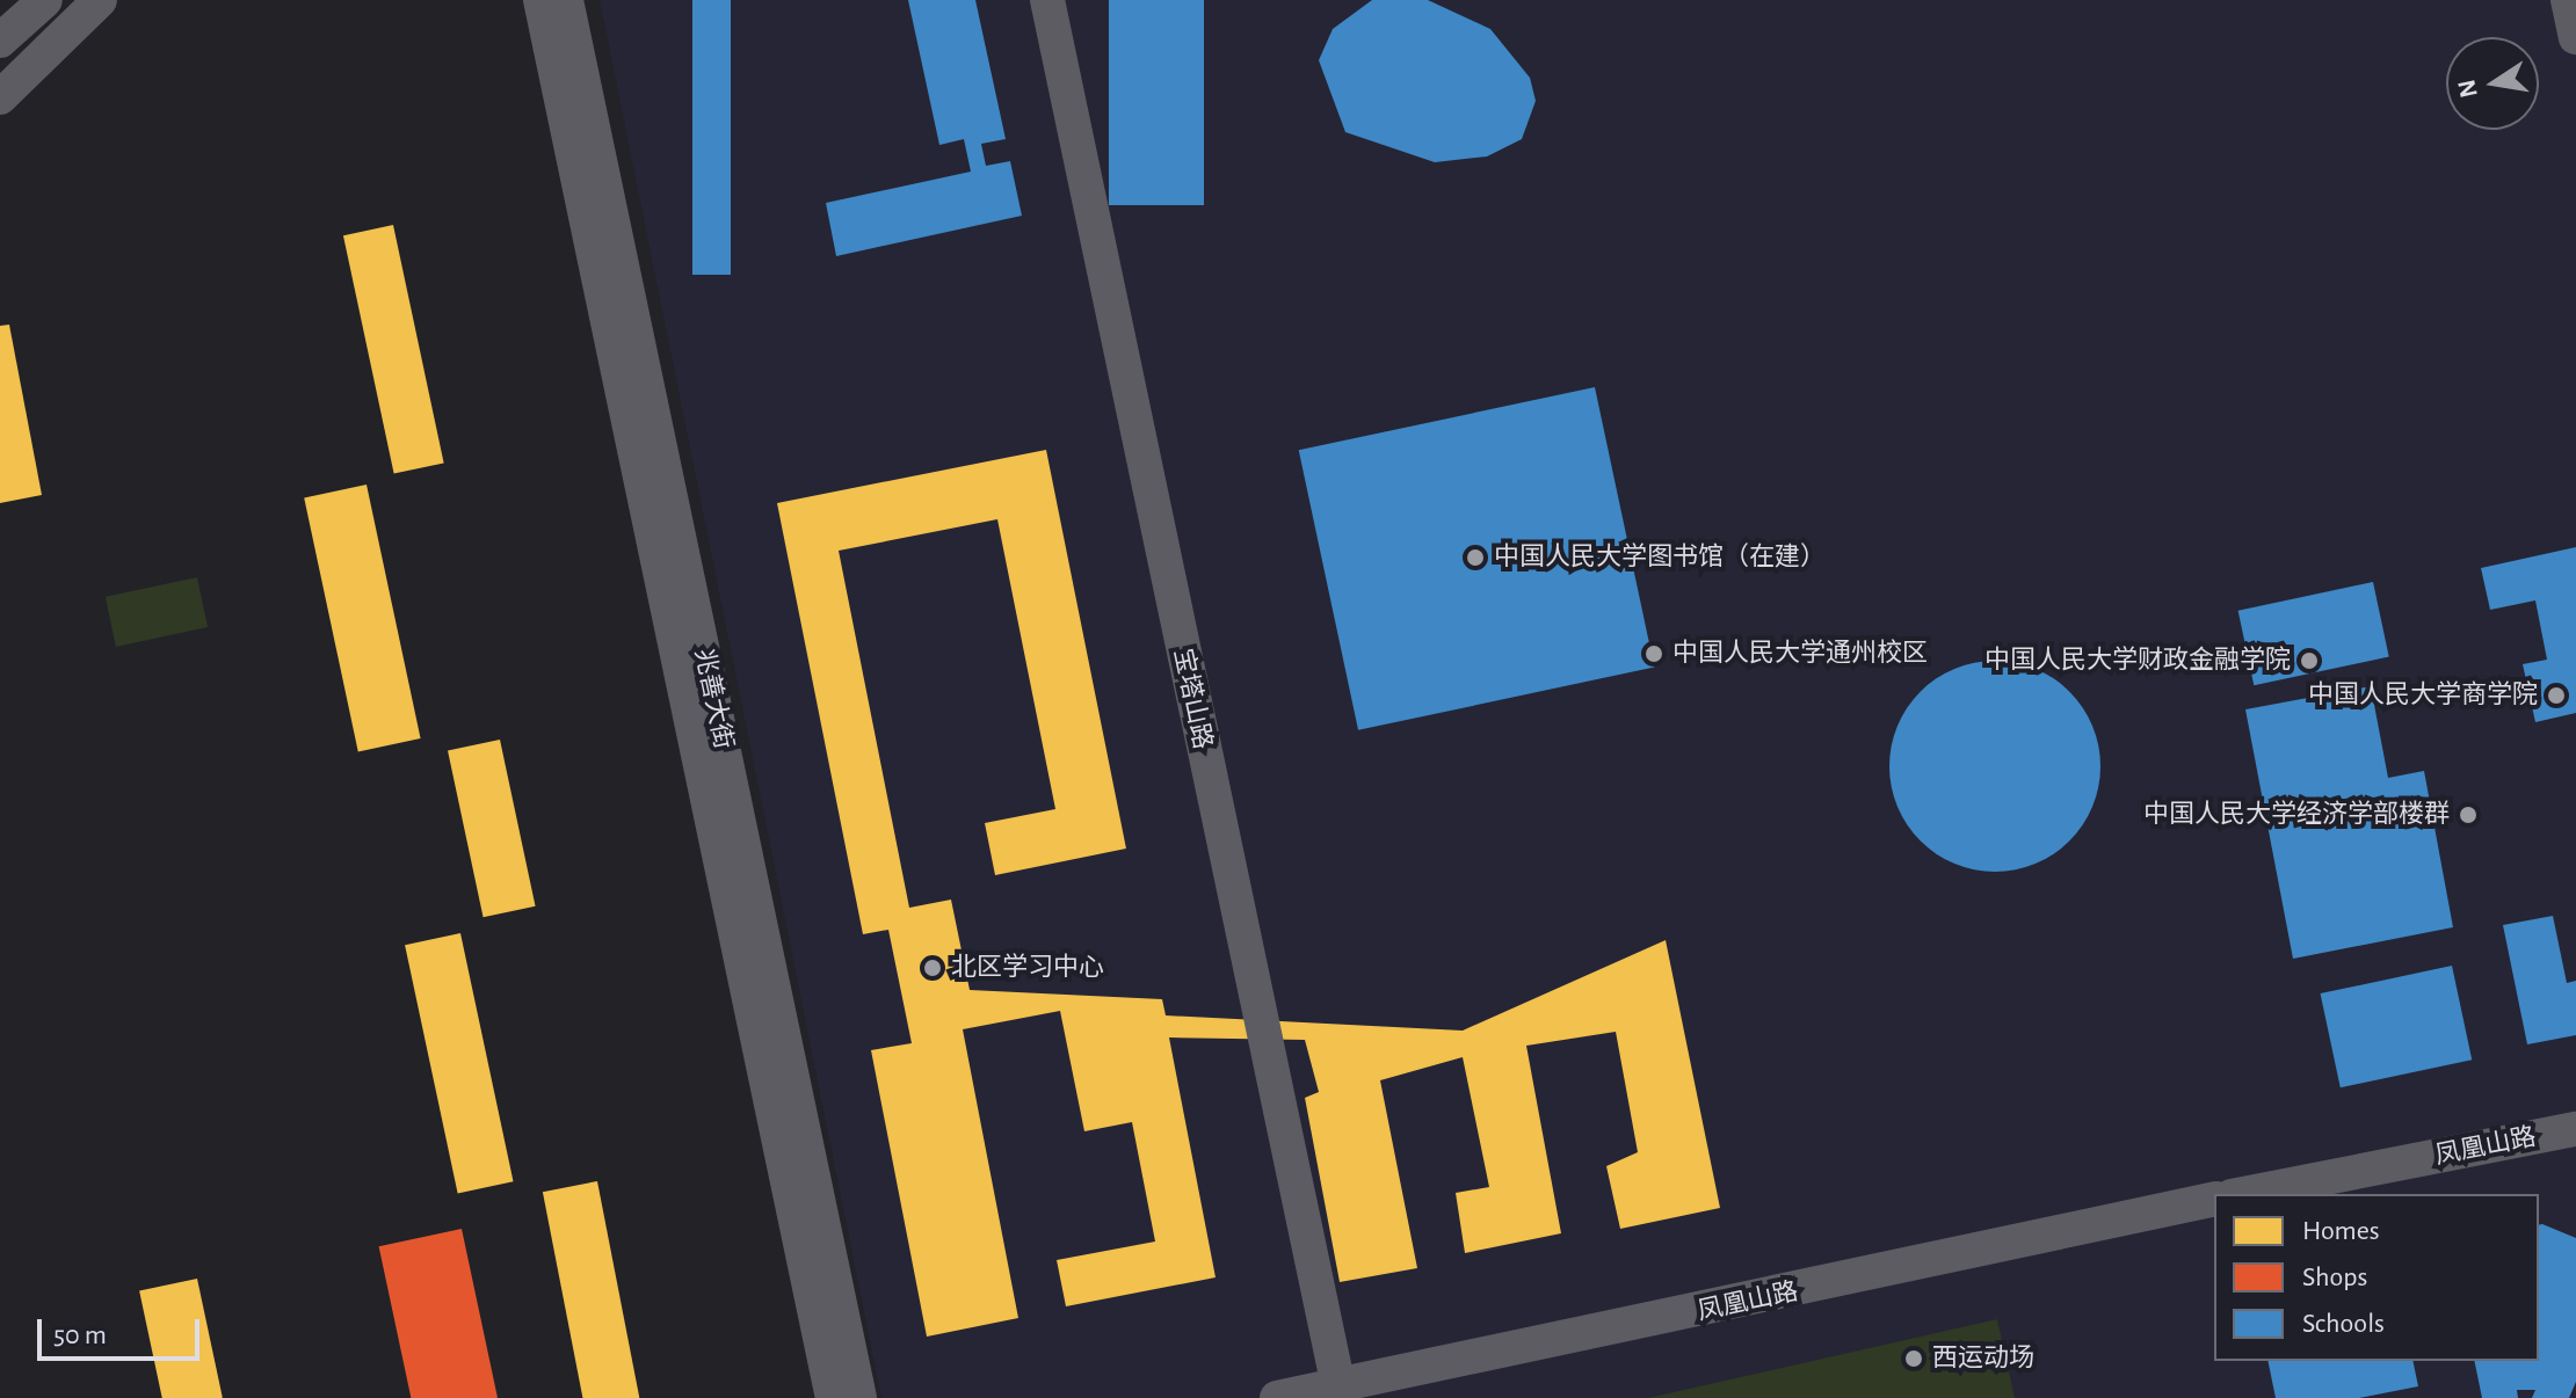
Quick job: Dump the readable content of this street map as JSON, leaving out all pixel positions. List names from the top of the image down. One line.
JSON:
{"streets":{"main road":["兆善大街","宝塔山路","凤凰山路"]},"crossings":[["宝塔山路","凤凰山路"]],"places":["中国人民大学图书馆（在建）","中国人民大学通州校区","中国人民大学财政金融学院","中国人民大学商学院","中国人民大学经济学部楼群","北区学习中心","西运动场"],"legend":["Homes","Shops","Schools"],"scale_bar":"50 m","north":"left"}
